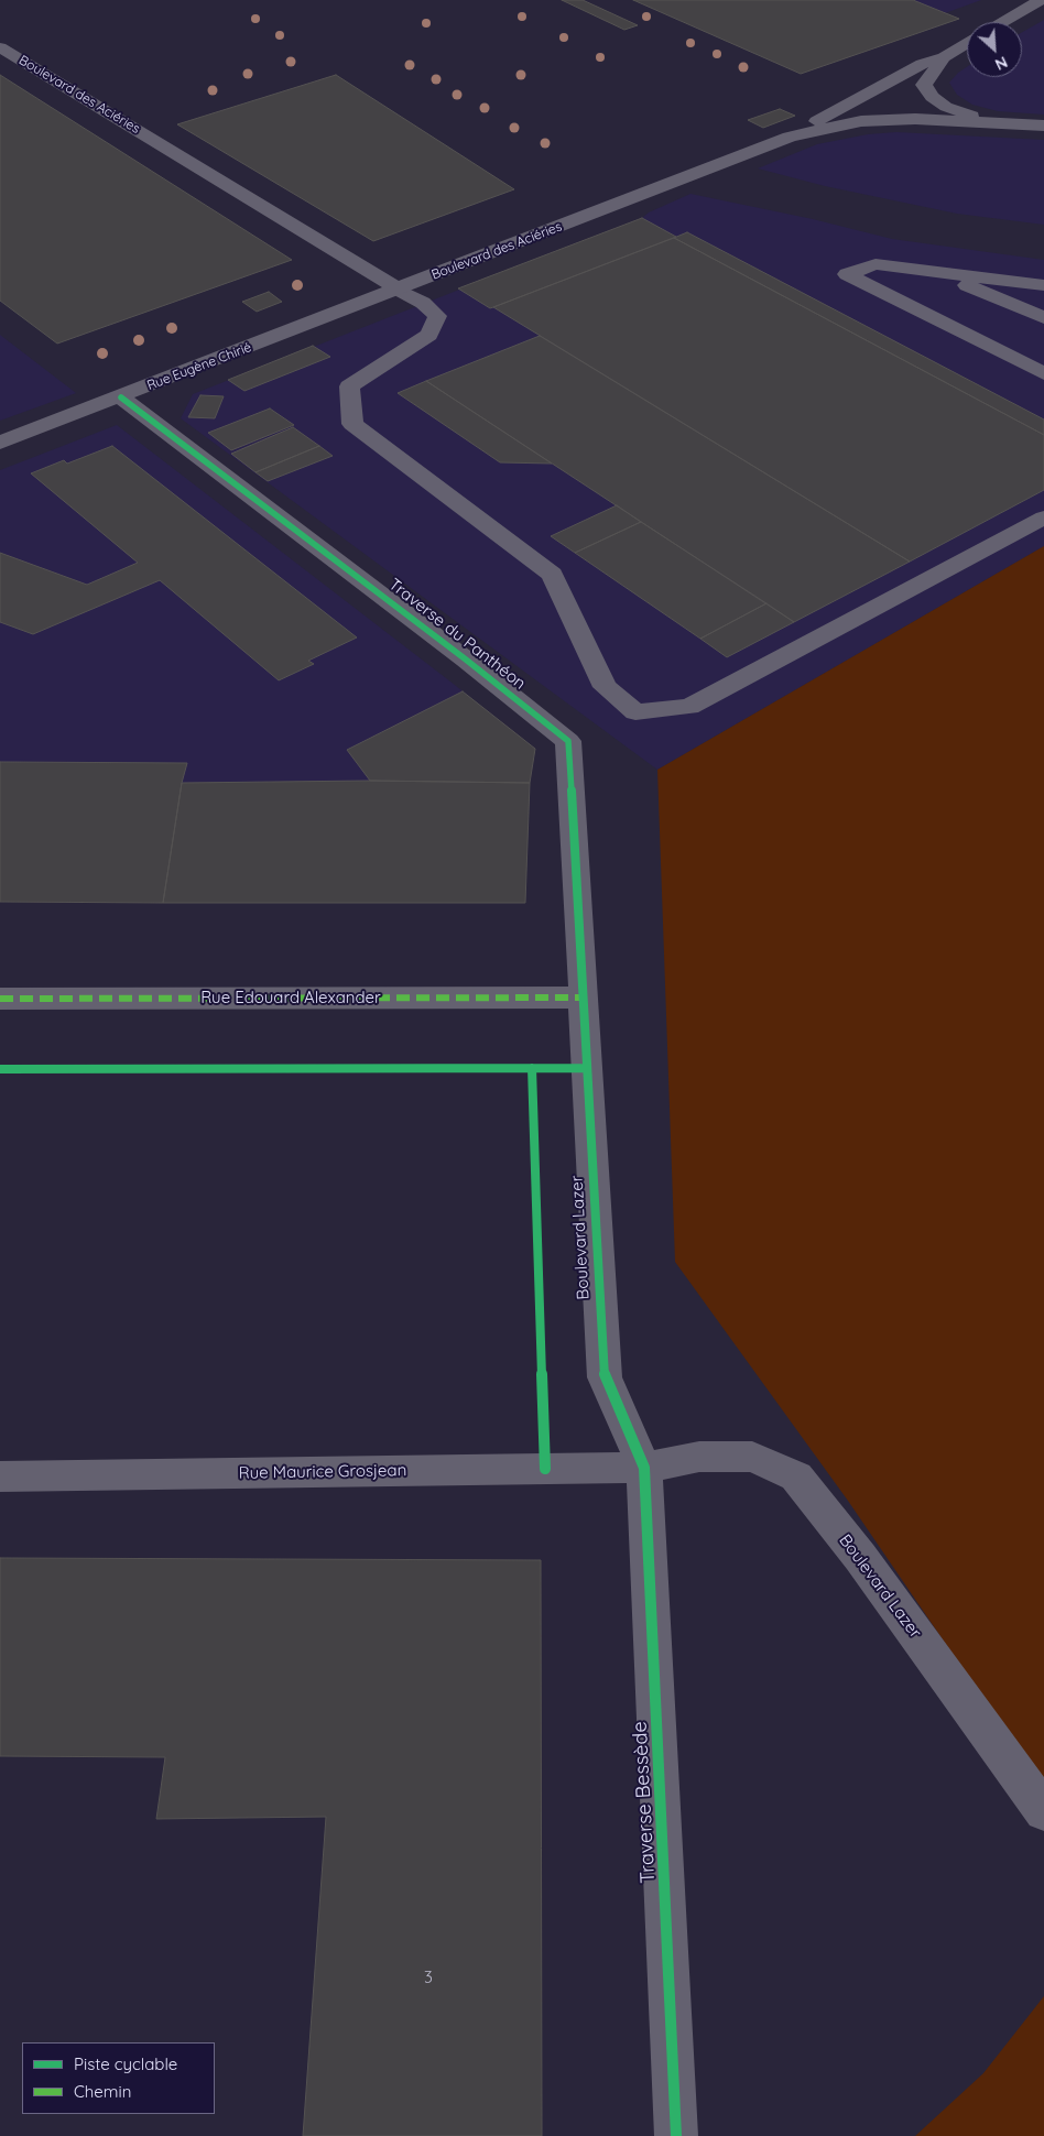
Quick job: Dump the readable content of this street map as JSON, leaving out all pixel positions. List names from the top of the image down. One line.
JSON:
{"streets":{"street":["Boulevard des Aciéries","Rue Eugène Chirié","Traverse du Panthéon","Rue Edouard Alexander","Boulevard Lazer","Rue Maurice Grosjean","Traverse Bessède"]},"crossings":[["Boulevard des Aciéries","Rue Eugène Chirié"],["Rue Eugène Chirié","Traverse du Panthéon"],["Traverse du Panthéon","Rue Edouard Alexander"],["Traverse du Panthéon","Boulevard Lazer"],["Rue Edouard Alexander","Boulevard Lazer"],["Boulevard Lazer","Rue Maurice Grosjean"],["Boulevard Lazer","Traverse Bessède"],["Rue Maurice Grosjean","Traverse Bessède"]],"house_numbers":["3"],"legend":["Piste cyclable","Chemin"],"north":"bottom right"}
